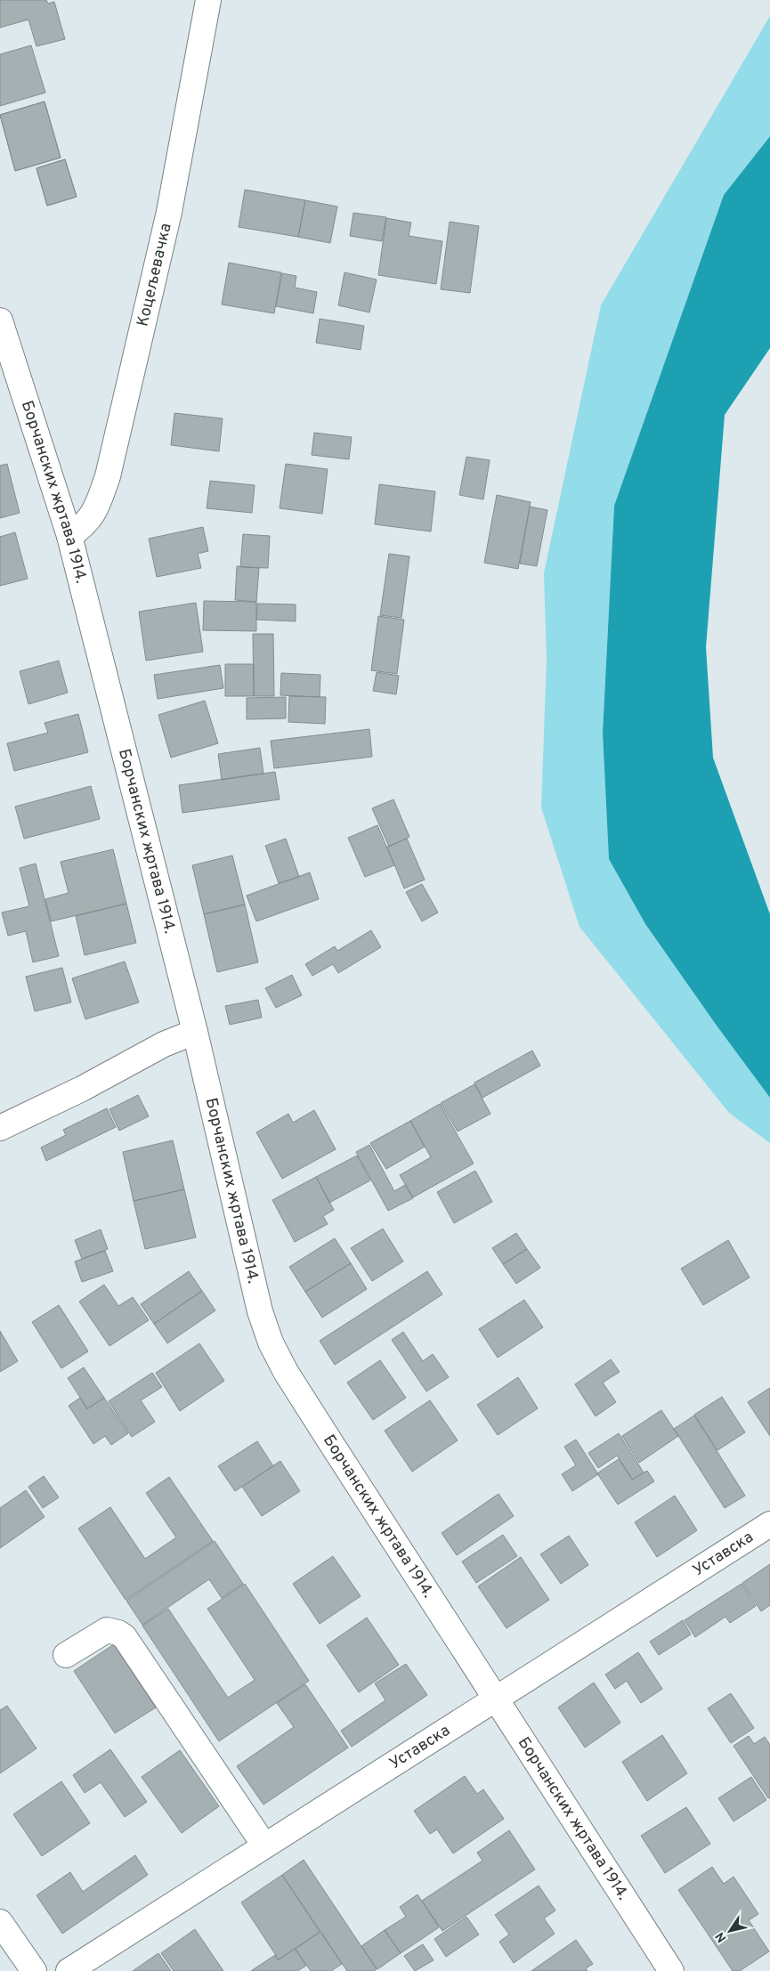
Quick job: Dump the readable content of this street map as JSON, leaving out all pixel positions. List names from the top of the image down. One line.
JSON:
{"streets":{"street":["Коцељевачка","Борчанских жртава 1914.","Уставска"]},"crossings":[["Коцељевачка","Борчанских жртава 1914."],["Борчанских жртава 1914.","Уставска"]],"north":"bottom left"}
